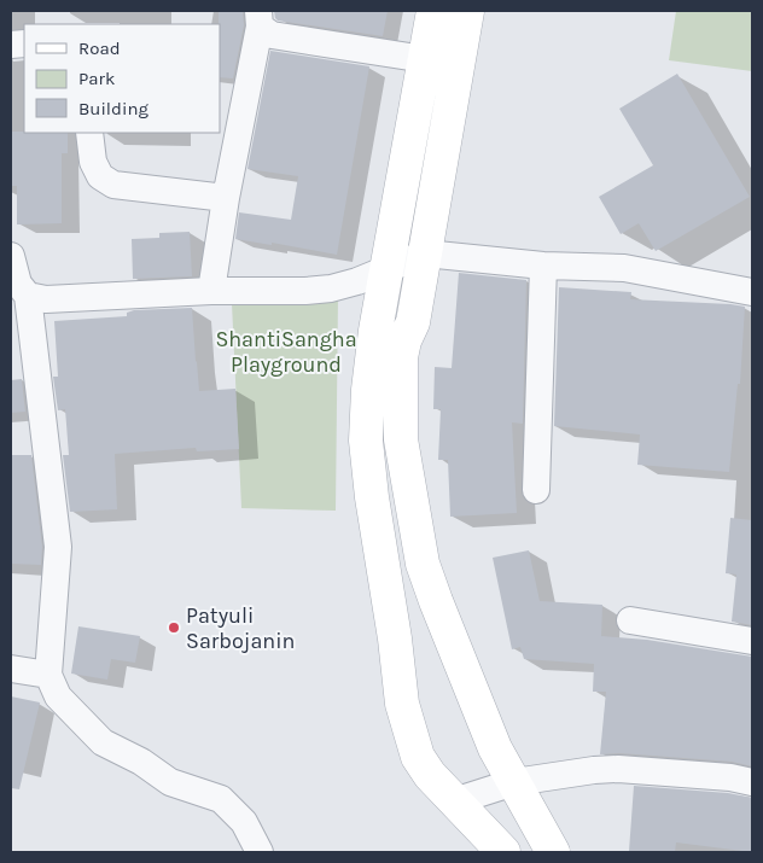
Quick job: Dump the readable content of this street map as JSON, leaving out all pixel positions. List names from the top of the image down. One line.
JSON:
{"parks":["ShantiSangha Playground"],"places":["Patyuli Sarbojanin"],"legend":["Road","Park","Building"]}
